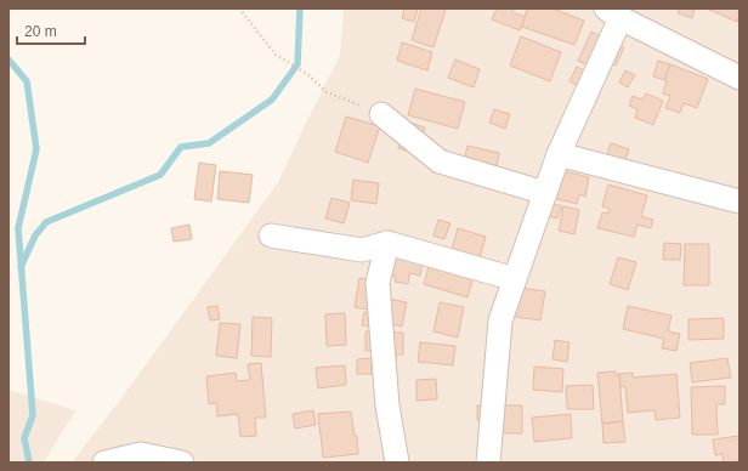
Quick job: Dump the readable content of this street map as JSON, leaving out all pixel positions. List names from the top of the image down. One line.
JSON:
{"scale_bar":"20 m"}
